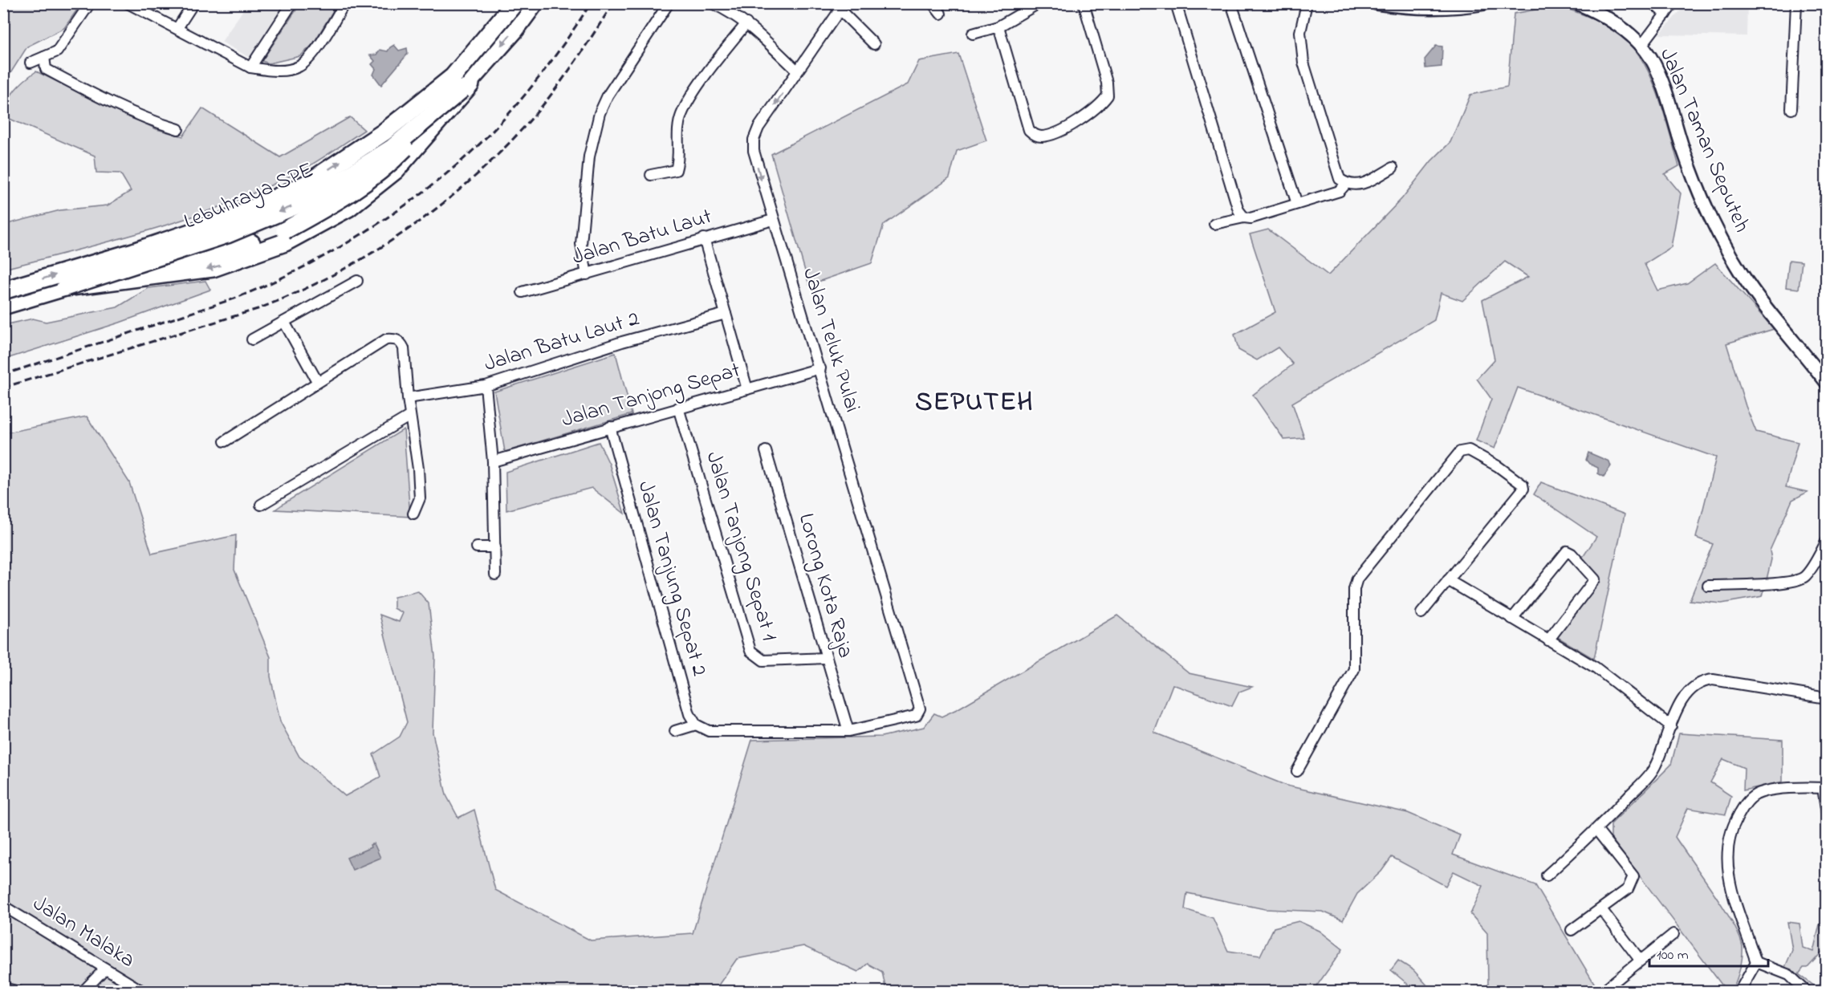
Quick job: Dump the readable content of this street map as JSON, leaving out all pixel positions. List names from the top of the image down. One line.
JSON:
{"streets":{"highway":["Lebuhraya SPE"],"street":["Jalan Taman Seputeh","Jalan Batu Laut","Jalan Teluk Pulai","Jalan Batu Laut 2","Jalan Tanjong Sepat","Jalan Tanjong Sepat 1","Jalan Tanjung Sepat 2","Lorong Kota Raja","Jalan Malaka"]},"crossings":[["Jalan Batu Laut","Jalan Teluk Pulai"],["Jalan Teluk Pulai","Jalan Tanjong Sepat"],["Jalan Teluk Pulai","Lorong Kota Raja"],["Jalan Tanjong Sepat","Jalan Tanjong Sepat 1"],["Jalan Tanjong Sepat","Jalan Tanjung Sepat 2"],["Jalan Tanjong Sepat 1","Lorong Kota Raja"]],"districts":["SEPUTEH"],"scale_bar":"100 m"}
